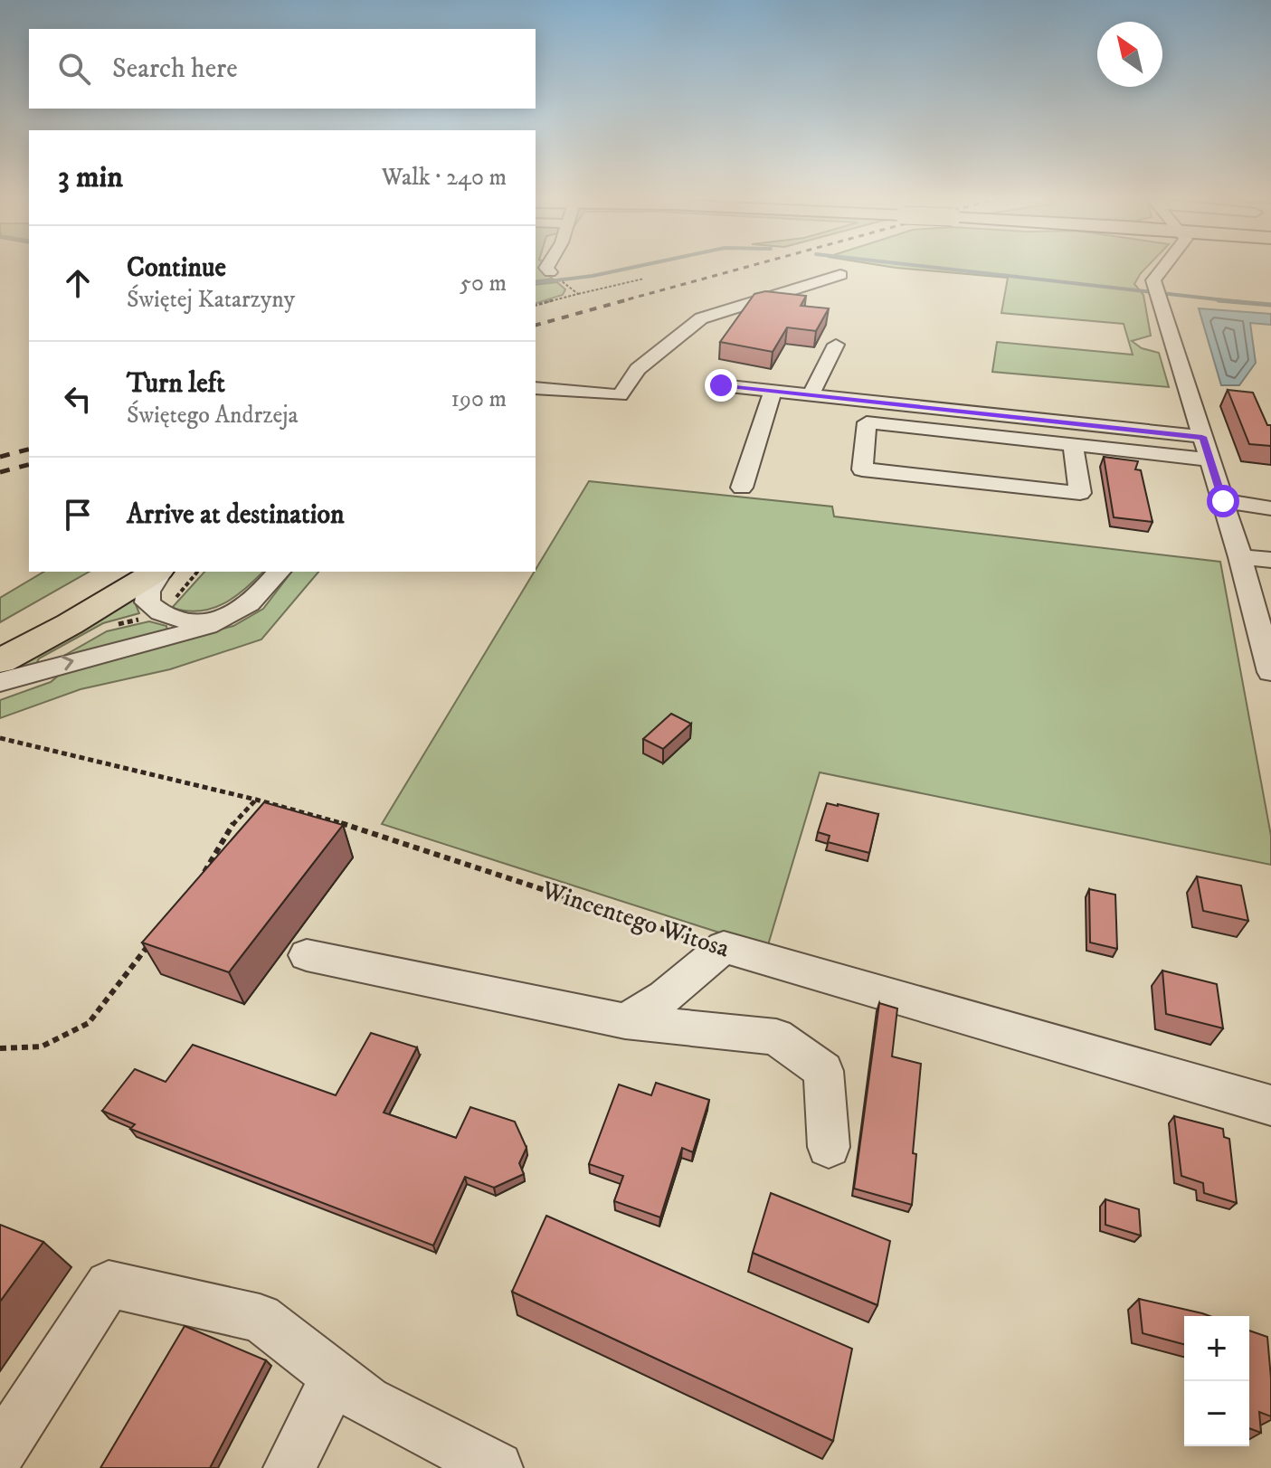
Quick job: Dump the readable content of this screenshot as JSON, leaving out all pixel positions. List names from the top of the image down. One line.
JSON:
{"streets":{"street":["Wincentego Witosa"]},"north":"top left","page":{"search":"Search here","heading":["3 min","Walk · 240 m"],"list":[["Continue","Świętej Katarzyny","50 m"],["Turn left","Świętego Andrzeja","190 m"],"Arrive at destination"],"map_buttons":["+","−"]}}
